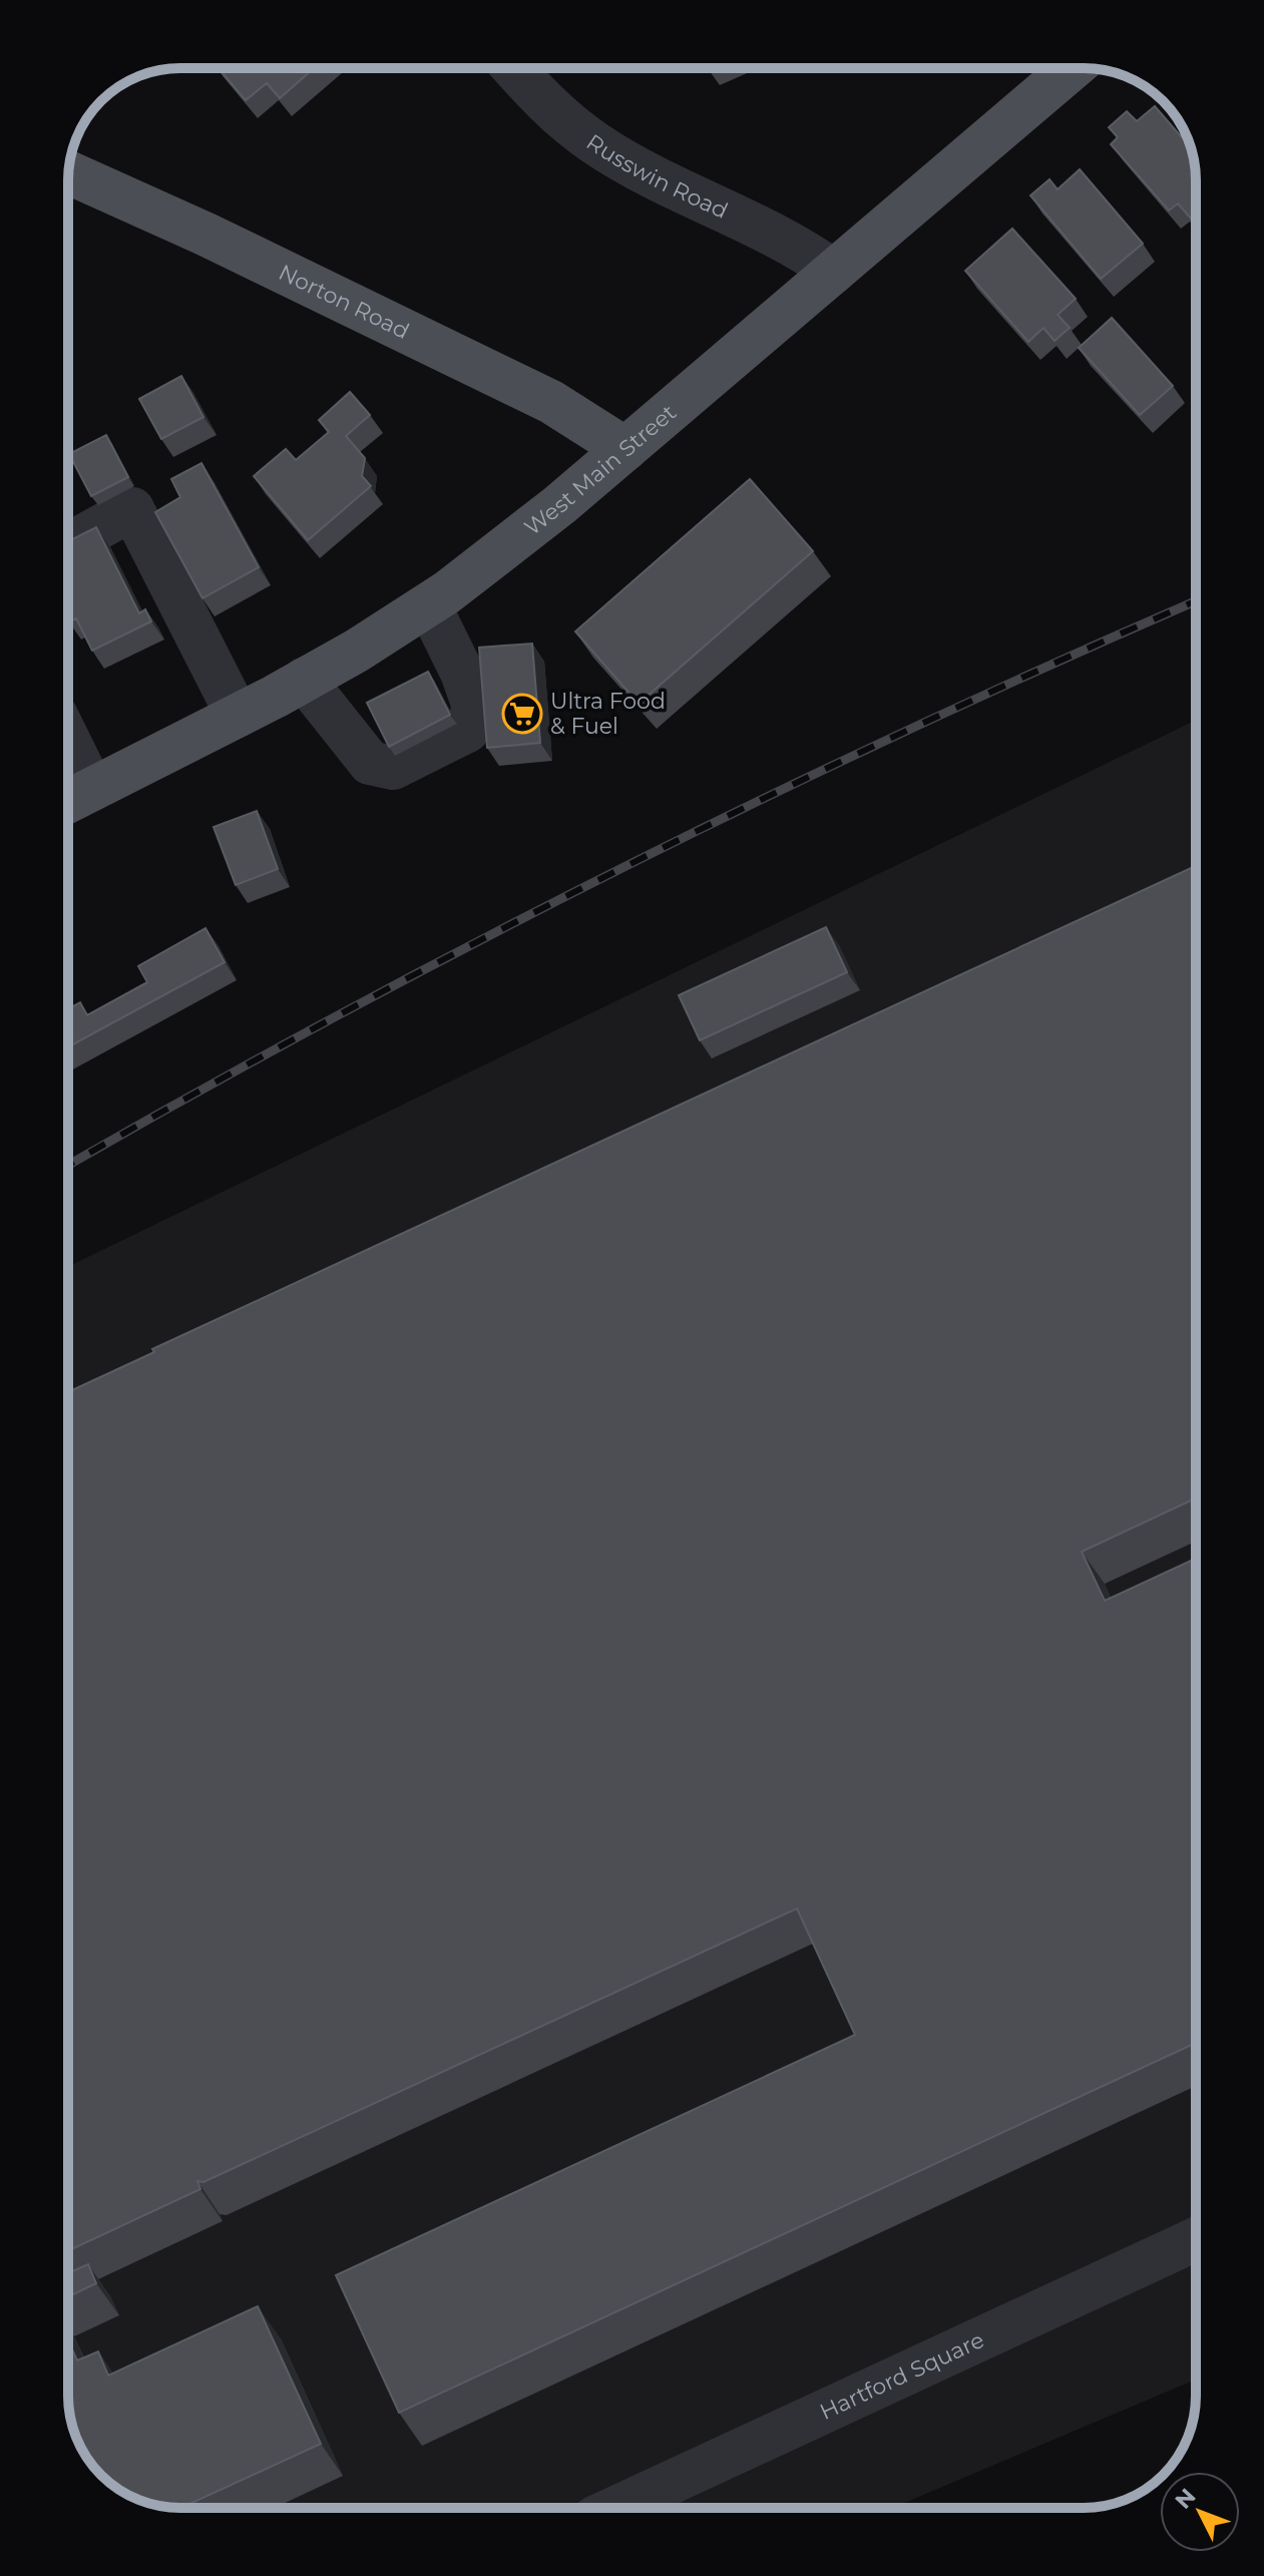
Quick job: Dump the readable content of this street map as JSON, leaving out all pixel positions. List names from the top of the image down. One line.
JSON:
{"streets":{"main road":["Norton Road","West Main Street"],"street":["Russwin Road","Hartford Square"]},"crossings":[["Russwin Road","West Main Street"],["Norton Road","West Main Street"]],"places":{"supermarket":["Ultra Food & Fuel"]},"north":"top left"}
